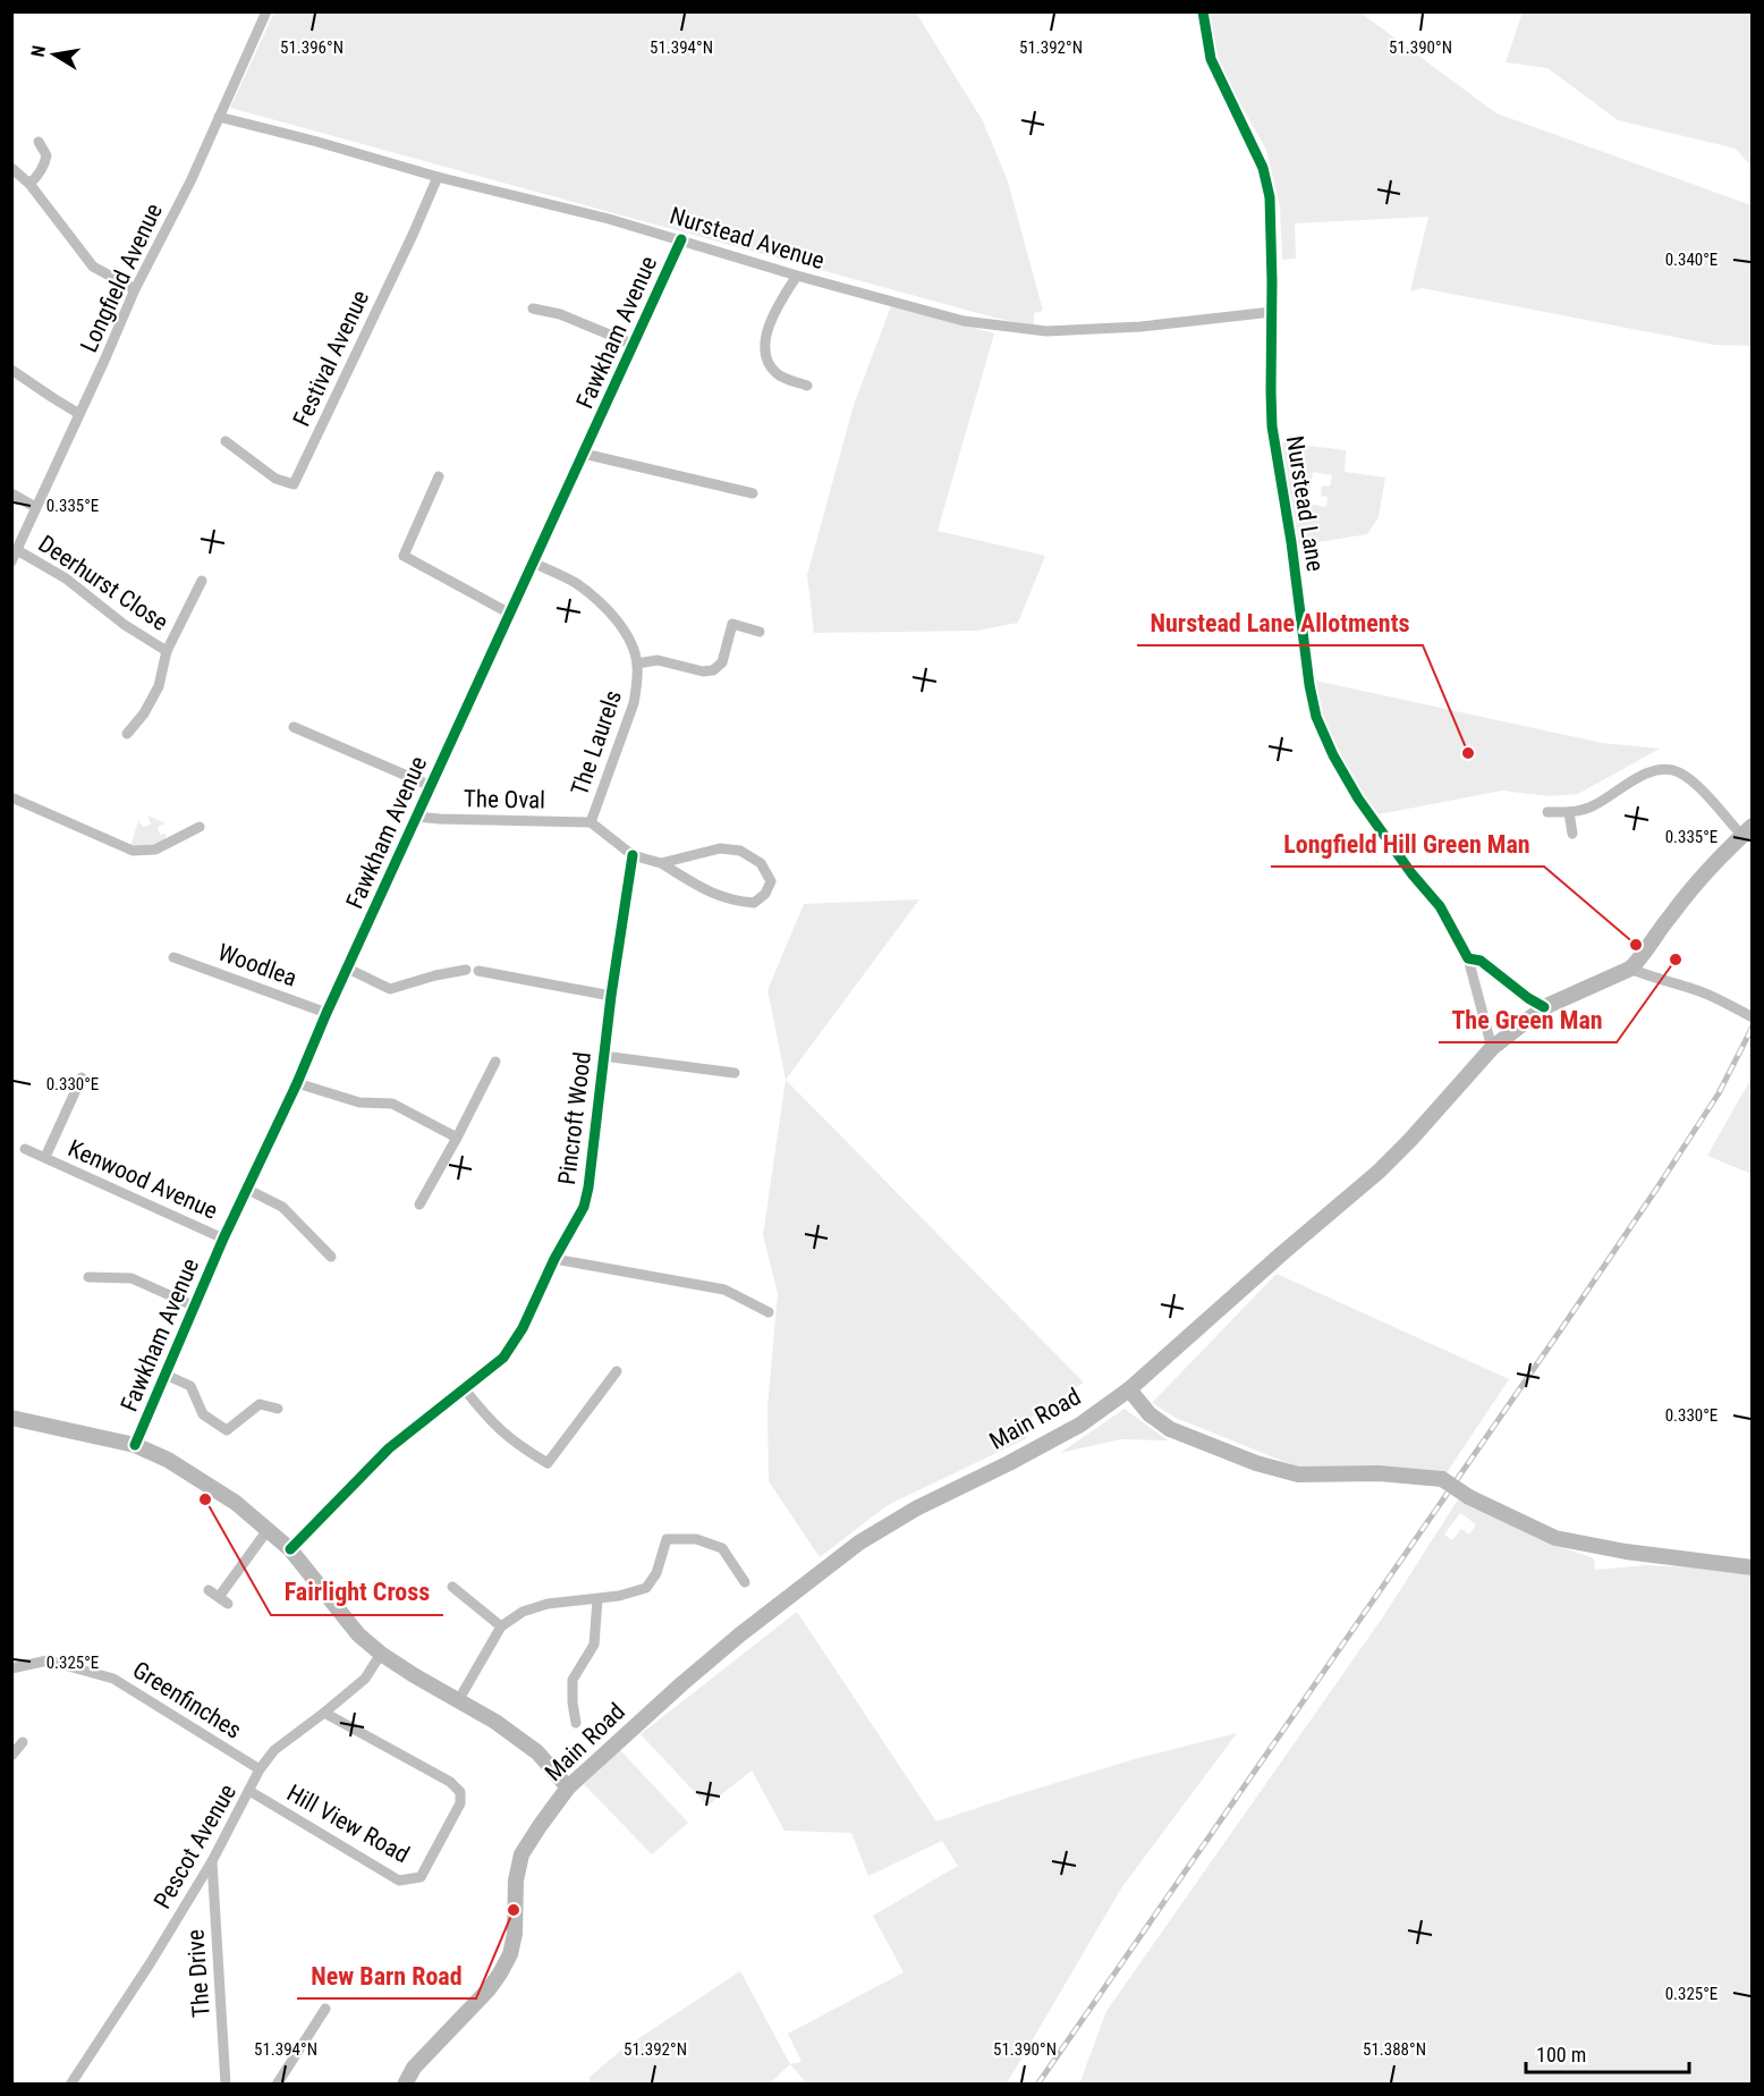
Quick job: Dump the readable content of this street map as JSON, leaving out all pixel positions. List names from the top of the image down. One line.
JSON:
{"streets":{"main road":["Main Road"],"street":["Nurstead Avenue","Longfield Avenue","Fawkham Avenue","Festival Avenue","Nurstead Lane","Deerhurst Close","The Laurels","The Oval","Woodlea","Pincroft Wood","Kenwood Avenue","Greenfinches","Hill View Road","Pescot Avenue","The Drive"]},"crossings":[["Nurstead Avenue","Longfield Avenue"],["Nurstead Avenue","Fawkham Avenue"],["Nurstead Avenue","Festival Avenue"],["Nurstead Avenue","Nurstead Lane"],["Longfield Avenue","Deerhurst Close"],["Fawkham Avenue","The Laurels"],["Fawkham Avenue","The Oval"],["Fawkham Avenue","Woodlea"],["Fawkham Avenue","Kenwood Avenue"],["Nurstead Lane","Main Road"],["The Laurels","The Oval"],["Greenfinches","Pescot Avenue"],["Hill View Road","Pescot Avenue"],["Pescot Avenue","The Drive"]],"places":["Nurstead Lane Allotments","Longfield Hill Green Man","The Green Man","Fairlight Cross","New Barn Road"],"scale_bar":"100 m","north":"left","coordinates":["51.396°N","51.394°N","51.392°N","51.390°N","0.340°E","0.335°E","0.330°E","0.325°E","51.388°N"]}
